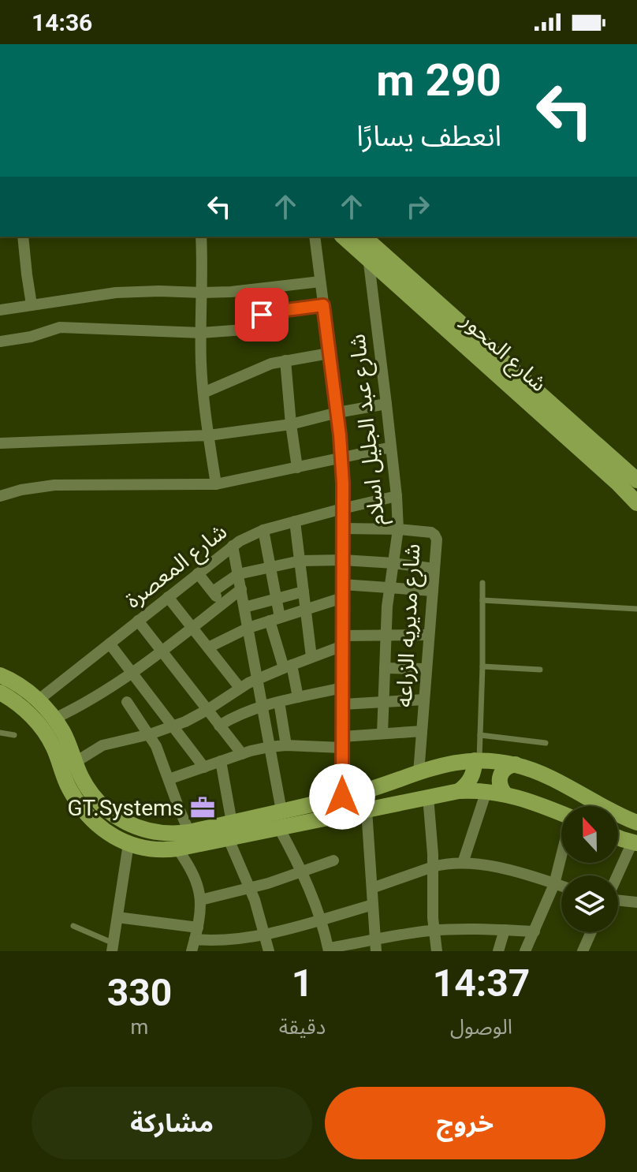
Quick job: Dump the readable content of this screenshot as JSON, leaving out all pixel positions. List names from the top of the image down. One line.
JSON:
{"streets":{"main road":["شارع المحور"],"street":["شارع عبد الجليل اسلام","شارع المعصرة","شارع مديريه الزراعه"]},"crossings":[["شارع المحور","شارع عبد الجليل اسلام"],["شارع عبد الجليل اسلام","شارع المعصرة"],["شارع عبد الجليل اسلام","شارع مديريه الزراعه"]],"places":{"office":["GT.Systems"]},"north":"top","page":{"status":"14:36","turn":["290 m","انعطف يسارًا"],"eta":["14:37","الوصول","1","دقيقة","330","m"],"buttons":["خروج","مشاركة"]}}
